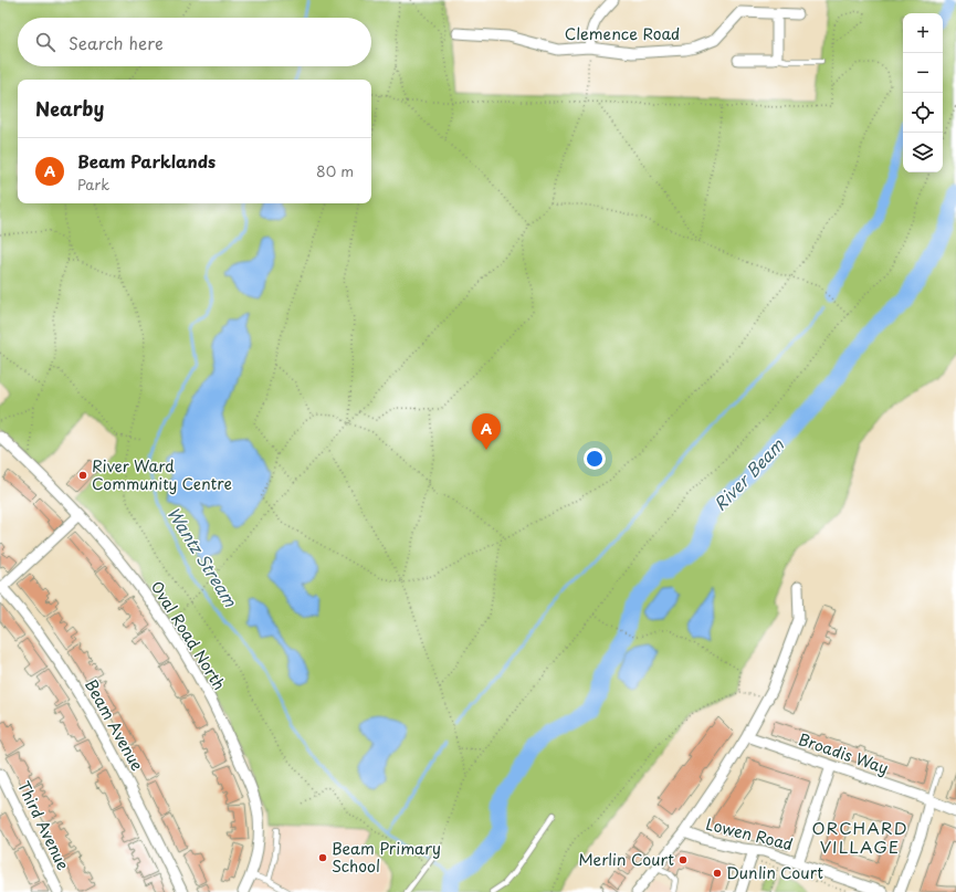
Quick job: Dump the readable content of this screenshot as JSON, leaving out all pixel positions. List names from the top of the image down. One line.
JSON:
{"streets":{"street":["Clemence Road","Oval Road North","Beam Avenue","Broadis Way","Third Avenue","Lowen Road"]},"districts":["ORCHARD VILLAGE"],"water":["River Beam","Wantz Stream"],"places":["River Ward Community Centre","Beam Primary School","Merlin Court","Dunlin Court"],"page":{"map_buttons":["+","−"],"search":"Search here","heading":"Nearby","list":[{"mark":"A","name":"Beam Parklands","note":"Park","value":"80 m"}],"pins":"A"}}
